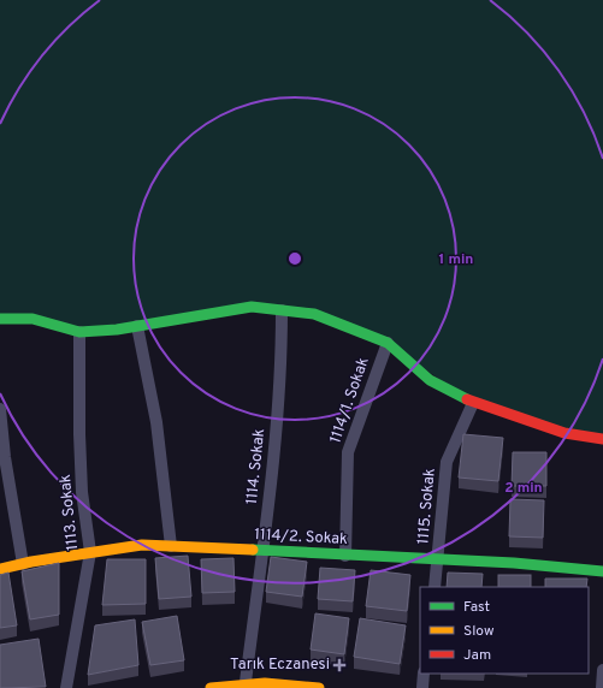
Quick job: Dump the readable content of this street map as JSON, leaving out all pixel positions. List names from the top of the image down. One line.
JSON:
{"streets":{"street":["1114/1. Sokak","1114. Sokak","1115. Sokak","1113. Sokak","1114/2. Sokak"]},"crossings":[["1114/1. Sokak","1114/2. Sokak"],["1114. Sokak","1114/2. Sokak"],["1115. Sokak","1114/2. Sokak"],["1113. Sokak","1114/2. Sokak"]],"places":{"health":["Tarık Eczanesi"]},"legend":["Fast","Slow","Jam"],"rings":["1 min","2 min"]}
